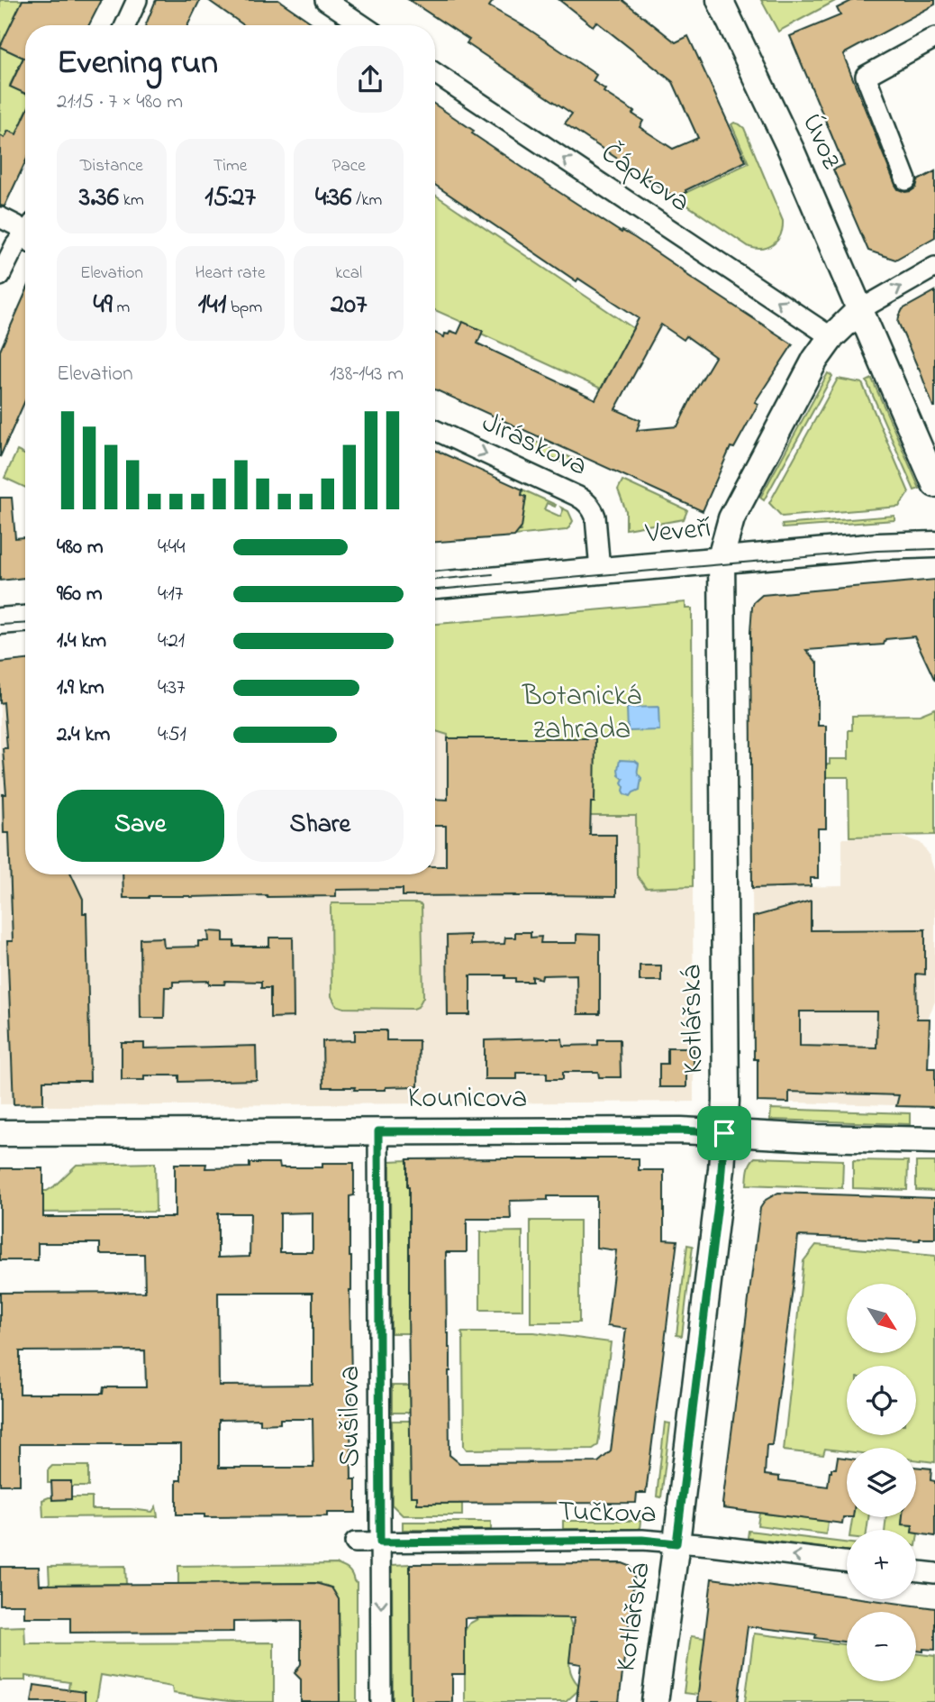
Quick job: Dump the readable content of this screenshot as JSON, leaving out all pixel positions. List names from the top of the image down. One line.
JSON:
{"streets":{"main road":["Úvoz","Veveří","Kotlářská","Kounicova"],"street":["Čápkova","Jiráskova","Sušilova","Tučkova"]},"crossings":[["Úvoz","Kotlářská"],["Čápkova","Kotlářská"],["Jiráskova","Veveří"],["Veveří","Kotlářská"],["Kotlářská","Kounicova"],["Kotlářská","Tučkova"],["Kounicova","Sušilova"],["Sušilova","Tučkova"]],"one_way":["Čápkova","Jiráskova"],"parks":["Botanická zahrada"],"north":"bottom right","page":{"heading":["Evening run","21:15 · 7 × 480 m"],"stats":[["Distance","3.36 km"],["Time","15:27"],["Pace","4:36 /km"],["Elevation","49 m"],["Heart rate","141 bpm"],["kcal","207"]],"chart":["Elevation","138–143 m"],"list":[{"name":"480 m","note":"4:44"},{"name":"960 m","note":"4:17"},{"name":"1.4 km","note":"4:21"},{"name":"1.9 km","note":"4:37"},{"name":"2.4 km","note":"4:51"}],"buttons":["Save","Share"],"map_buttons":["+","−"]}}
